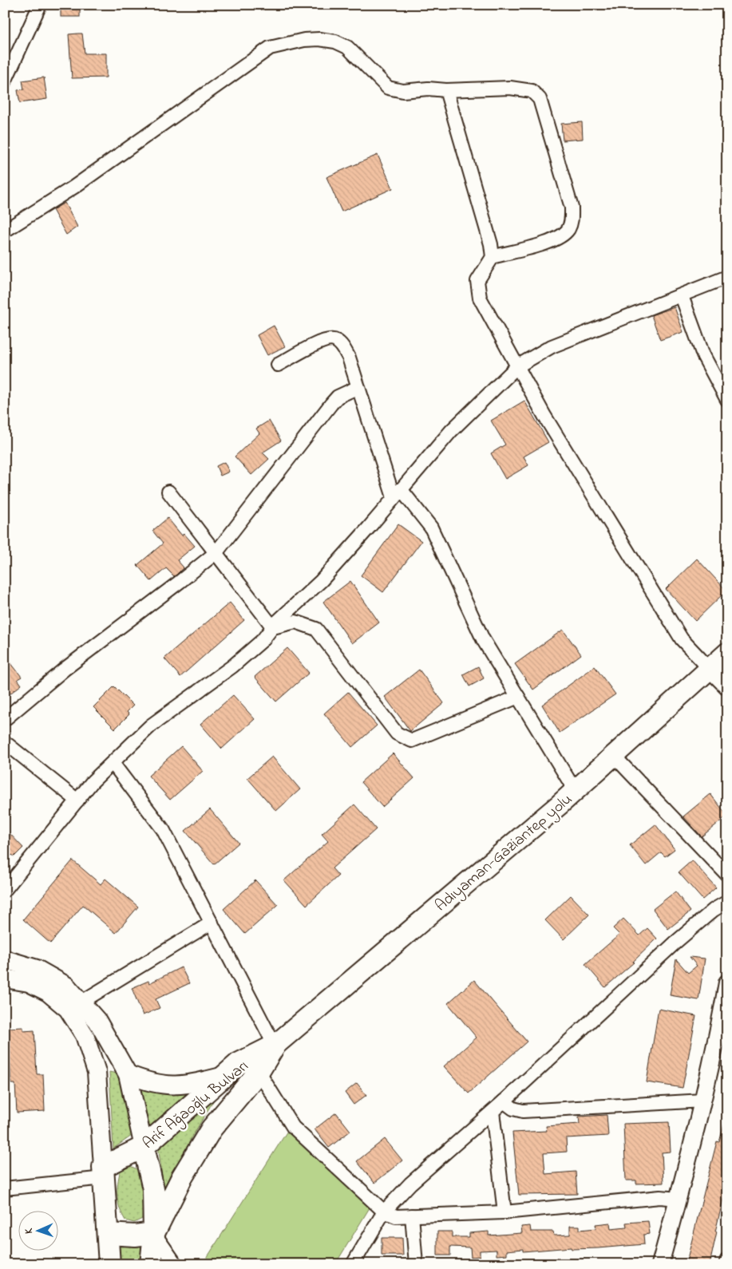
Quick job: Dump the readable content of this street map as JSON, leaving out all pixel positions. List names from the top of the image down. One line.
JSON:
{"streets":{"highway":["Arif Ağaoğlu Bulvarı"],"main road":["Adıyaman-Gaziantep yolu"]},"crossings":[["Adıyaman-Gaziantep yolu","Arif Ağaoğlu Bulvarı"]],"north":"left"}
